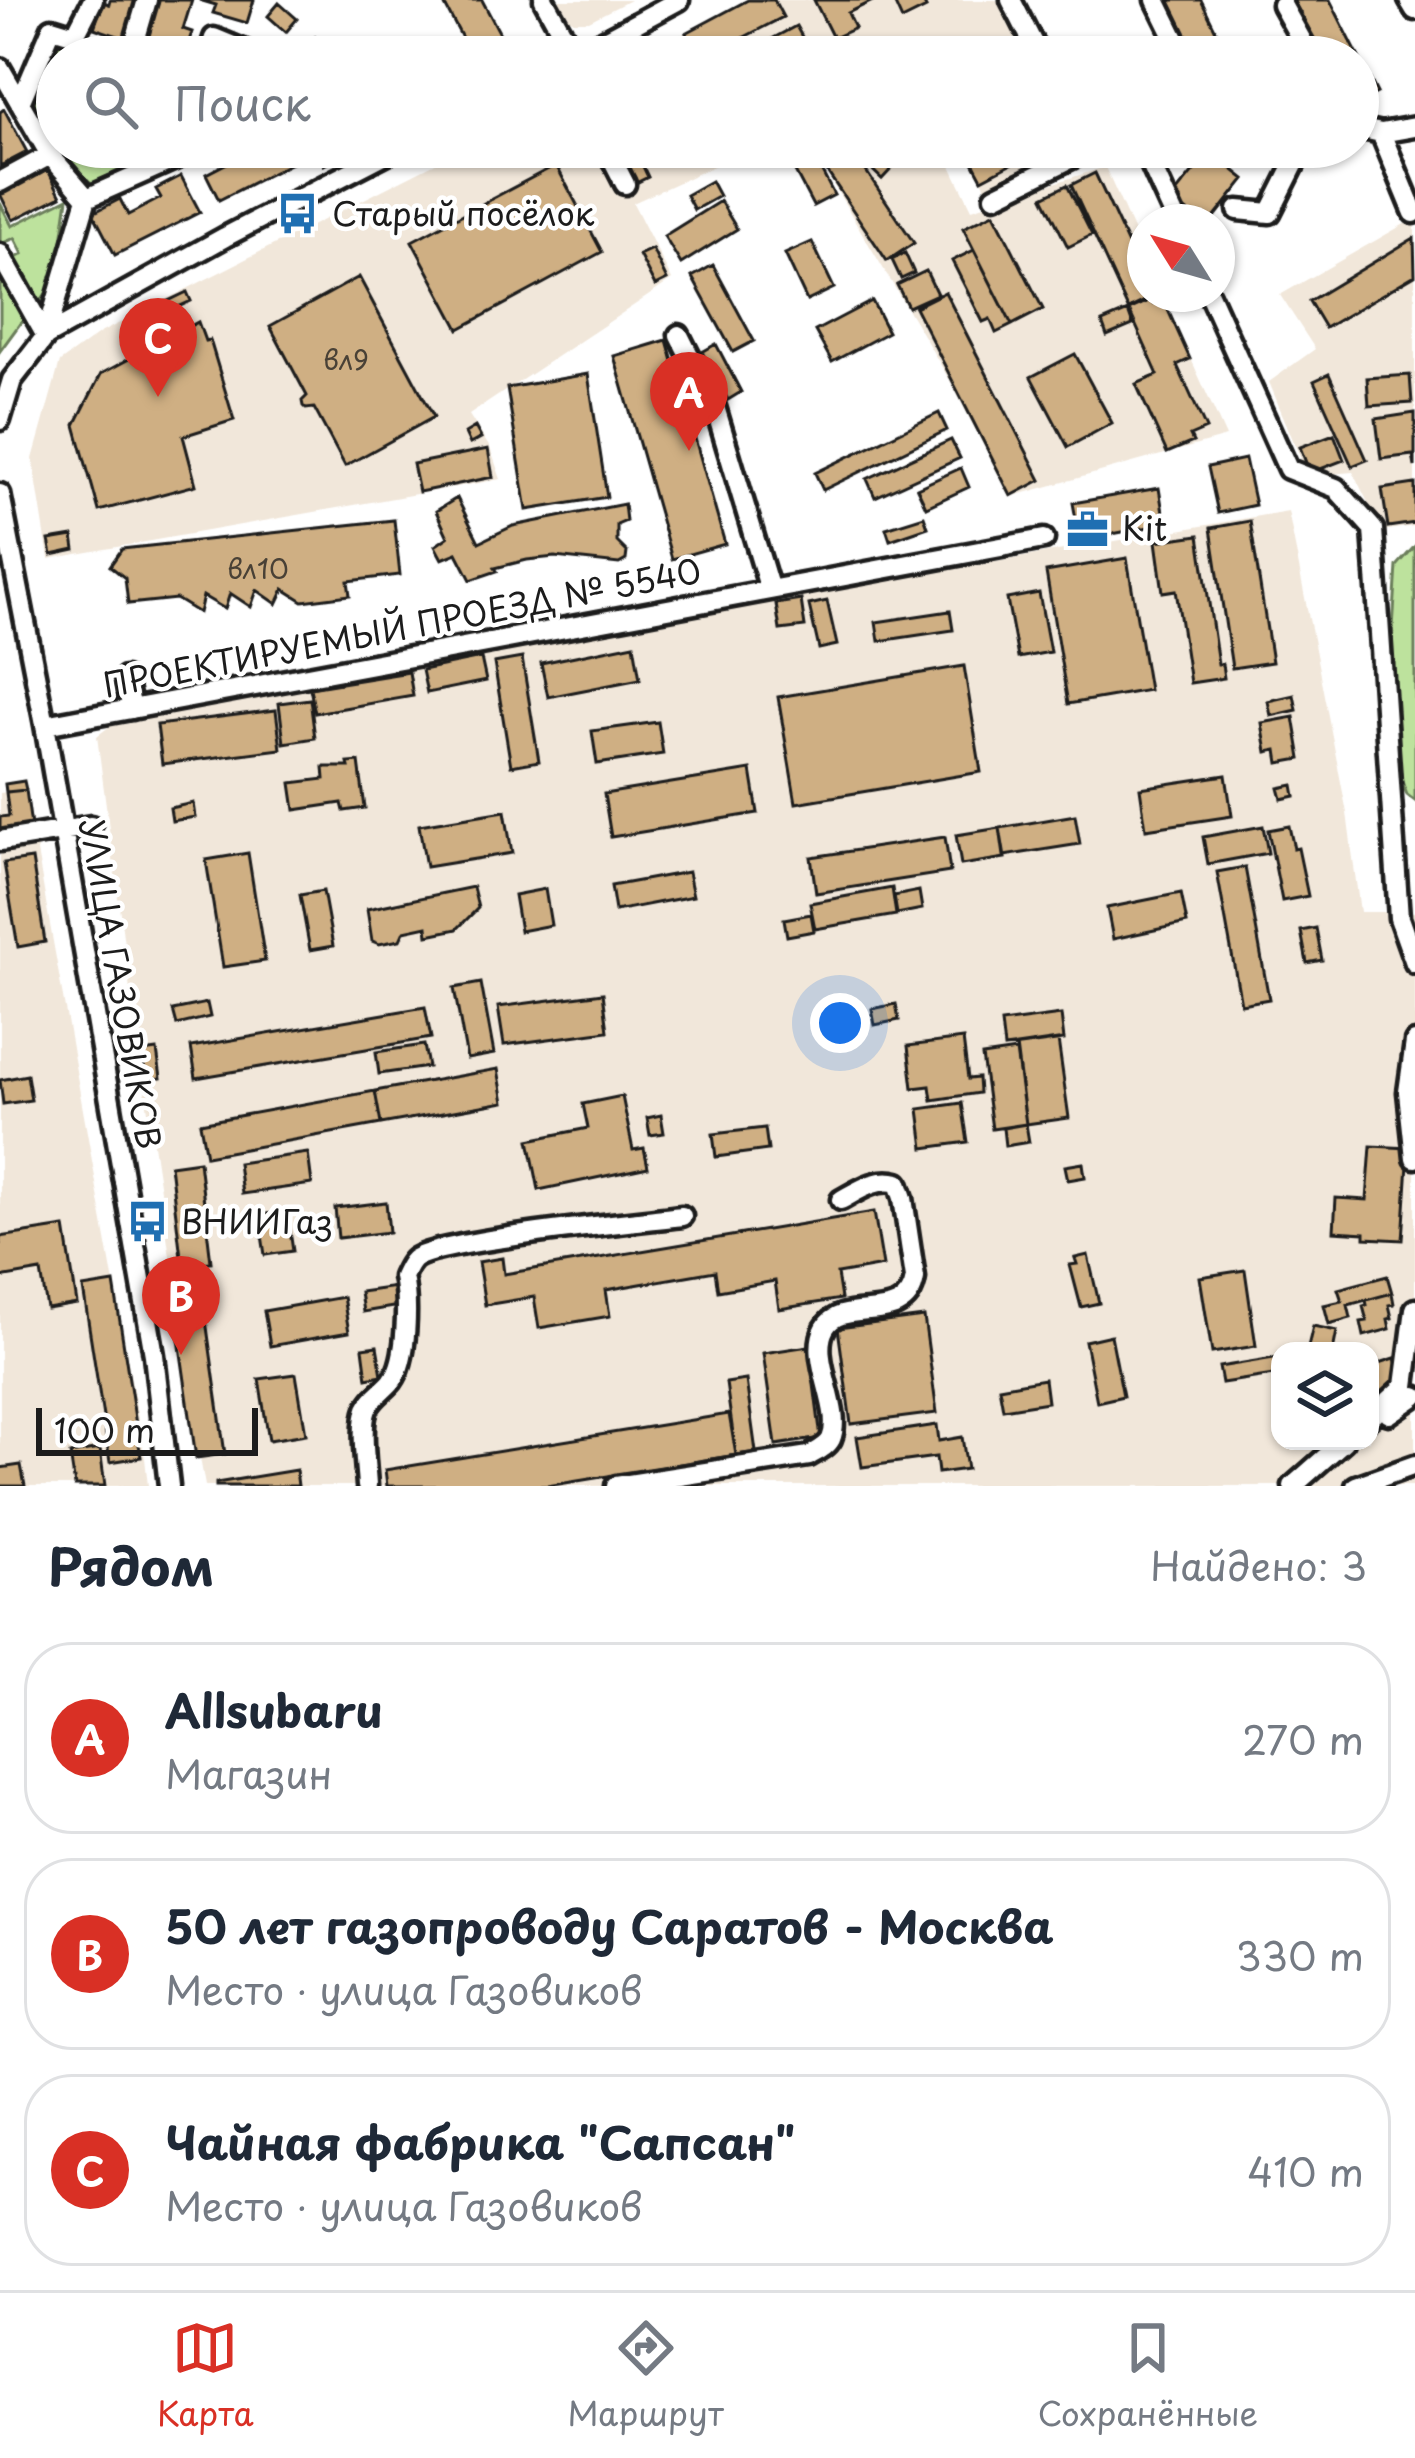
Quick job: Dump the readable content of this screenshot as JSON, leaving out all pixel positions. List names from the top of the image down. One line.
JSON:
{"streets":{"street":["ПРОЕКТИРУЕМЫЙ ПРОЕЗД № 5540","УЛИЦА ГАЗОВИКОВ"]},"crossings":[["ПРОЕКТИРУЕМЫЙ ПРОЕЗД № 5540","УЛИЦА ГАЗОВИКОВ"]],"places":{"bus stop":["Старый посёлок","ВНИИГаз"],"office":["Kit"]},"house_numbers":["вл9","вл10"],"scale_bar":"100 m","north":"top left","page":{"search":"Поиск","pins":["C","A","B"],"scale":"100 m","heading":["Рядом","Найдено: 3"],"list":[{"mark":"A","name":"Allsubaru","note":"Магазин","value":"270 m"},{"mark":"B","name":"50 лет газопроводу Саратов - Москва","note":"Место · улица Газовиков","value":"330 m"},{"mark":"C","name":"Чайная фабрика \"Сапсан\"","note":"Место · улица Газовиков","value":"410 m"}],"nav":["Карта","Маршрут","Сохранённые"]}}
